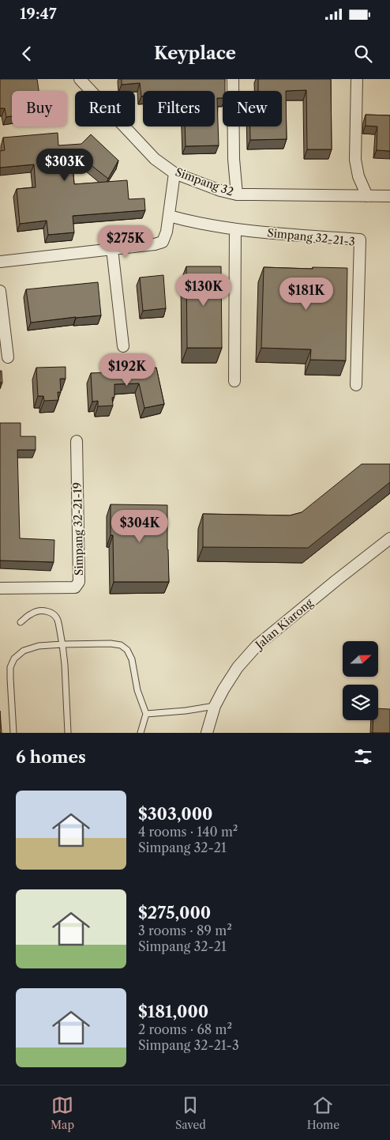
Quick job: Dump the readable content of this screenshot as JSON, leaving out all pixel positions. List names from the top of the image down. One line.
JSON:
{"streets":{"street":["Simpang 32","Simpang 32-21-3","Simpang 32-21-19","Jalan Kiarong"]},"north":"right","page":{"status":"19:47","header":"Keyplace","chip":["Buy","Rent","Filters","New"],"price":["$303K","$275K","$130K","$181K","$192K","$304K"],"heading":"6 homes","list":[{"name":"$303,000","note":"4 rooms · 140 m² · Simpang 32-21"},{"name":"$275,000","note":"3 rooms · 89 m² · Simpang 32-21"},{"name":"$181,000","note":"2 rooms · 68 m² · Simpang 32-21-3"}],"tabs":["Map","Saved","Home"]}}
